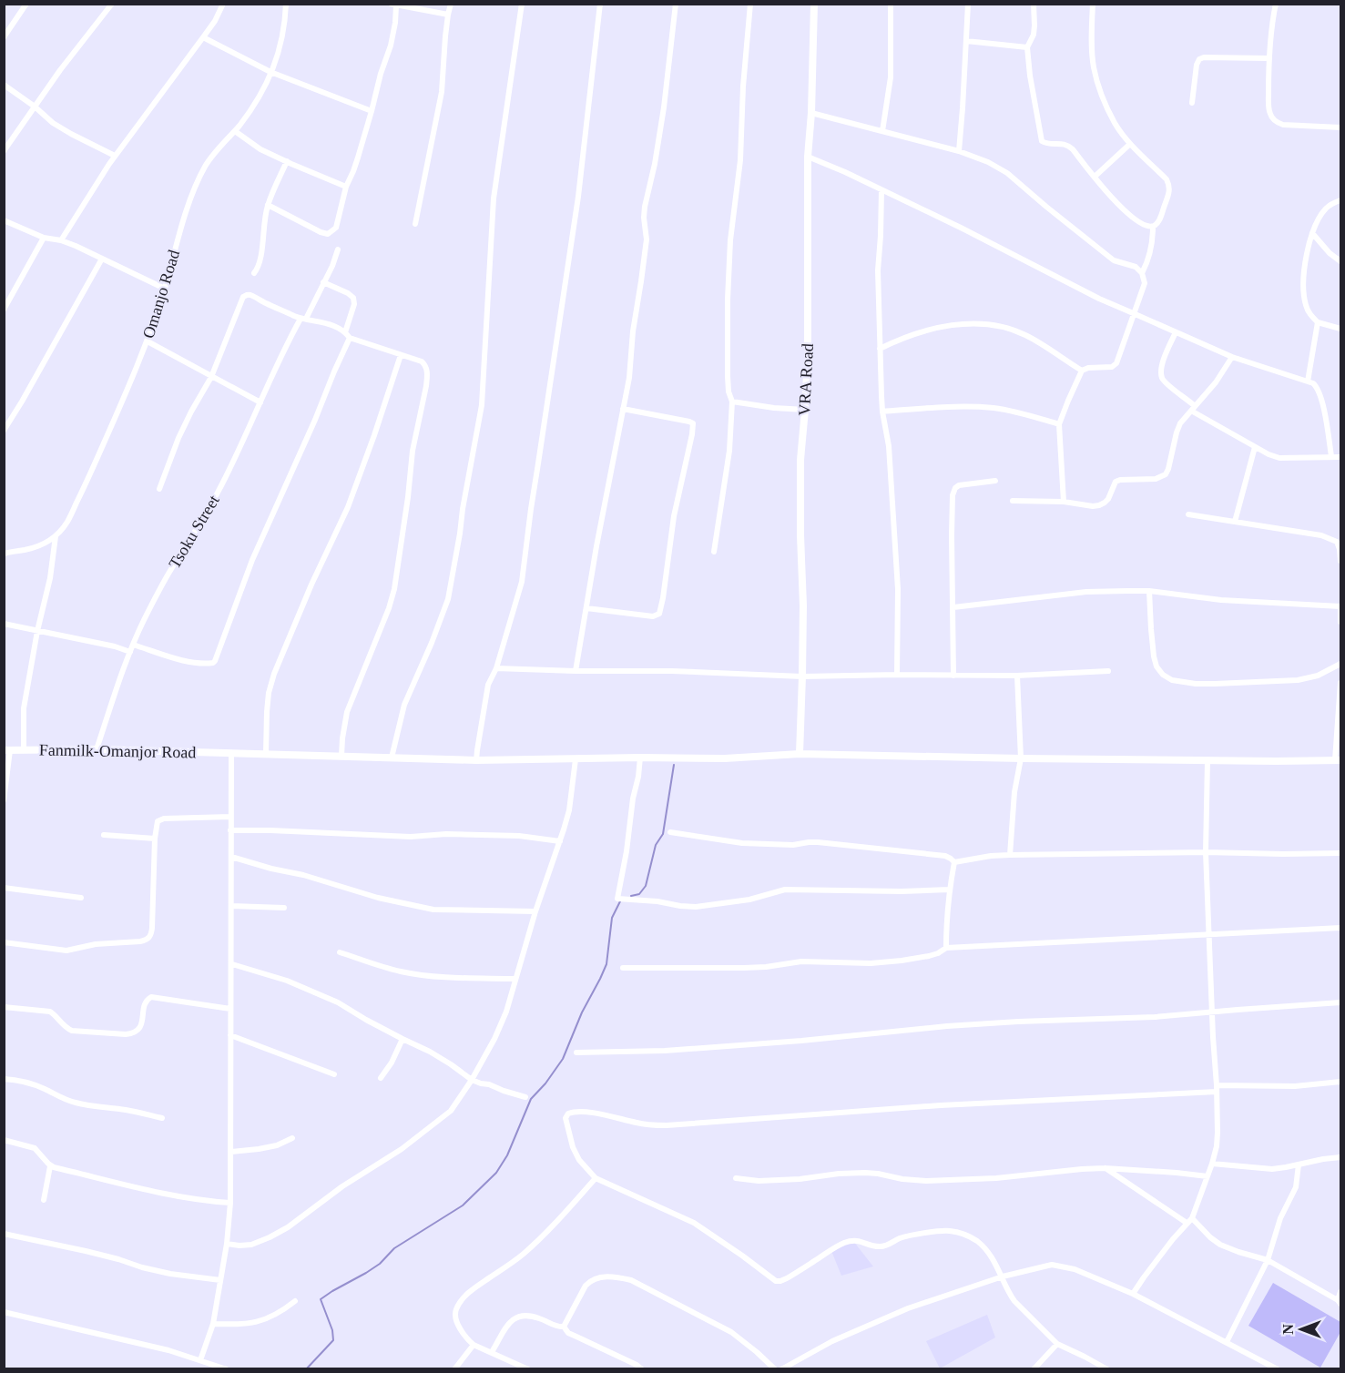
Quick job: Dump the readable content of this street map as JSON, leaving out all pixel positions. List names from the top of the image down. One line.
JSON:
{"streets":{"street":["Omanjo Road","VRA Road","Tsoku Street","Fanmilk-Omanjor Road"]},"crossings":[["VRA Road","Fanmilk-Omanjor Road"],["Tsoku Street","Fanmilk-Omanjor Road"]],"north":"left"}
